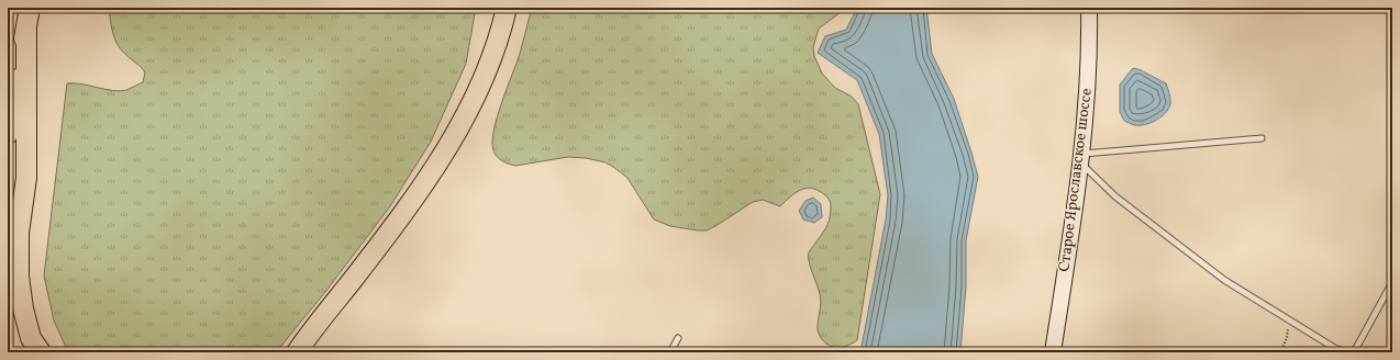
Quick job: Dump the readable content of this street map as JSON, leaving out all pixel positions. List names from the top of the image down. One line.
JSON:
{"streets":{"main road":["Старое Ярославское шоссе"]}}
